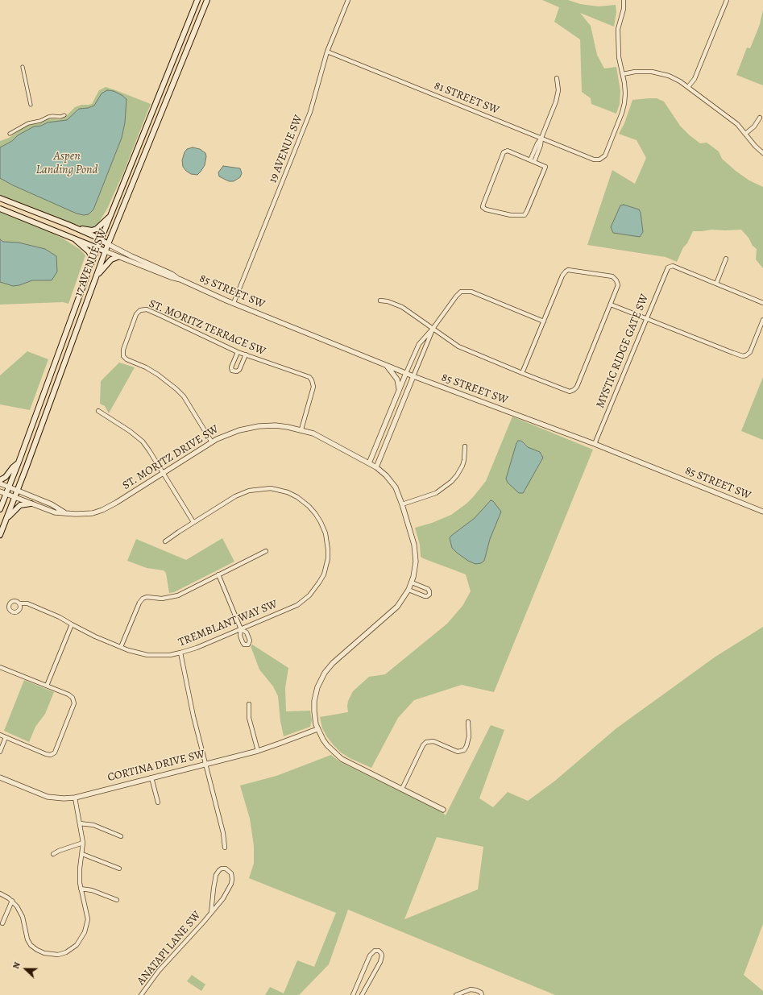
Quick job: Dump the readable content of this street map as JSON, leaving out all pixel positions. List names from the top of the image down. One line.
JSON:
{"streets":{"main road":["17 AVENUE SW","85 STREET SW"],"street":["81 STREET SW","19 AVENUE SW","ST. MORITZ TERRACE SW","MYSTIC RIDGE GATE SW","ST. MORITZ DRIVE SW","TREMBLANT WAY SW","CORTINA DRIVE SW","ANATAPI LANE SW"]},"crossings":[["81 STREET SW","19 AVENUE SW"],["19 AVENUE SW","85 STREET SW"],["17 AVENUE SW","85 STREET SW"],["17 AVENUE SW","ST. MORITZ DRIVE SW"],["85 STREET SW","MYSTIC RIDGE GATE SW"],["ST. MORITZ TERRACE SW","ST. MORITZ DRIVE SW"],["ST. MORITZ DRIVE SW","CORTINA DRIVE SW"]],"water":["Aspen Landing Pond"],"north":"left"}
